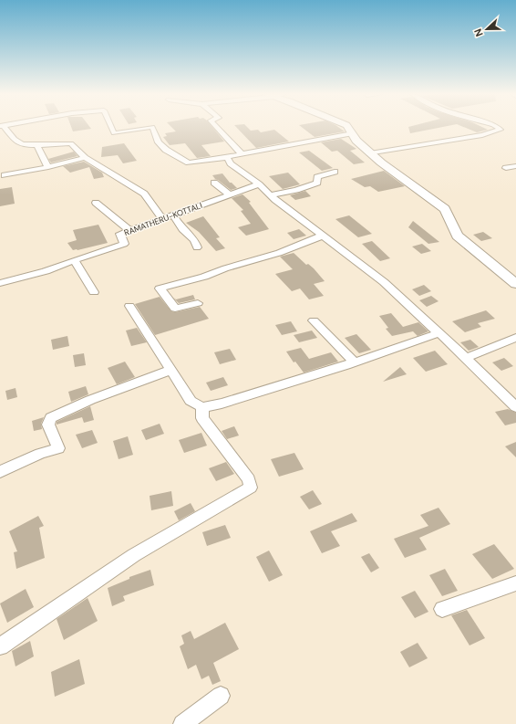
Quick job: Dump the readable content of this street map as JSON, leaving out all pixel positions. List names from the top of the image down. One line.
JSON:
{"streets":{"street":["RAMATHERU-KOTTALI"]},"north":"left"}
